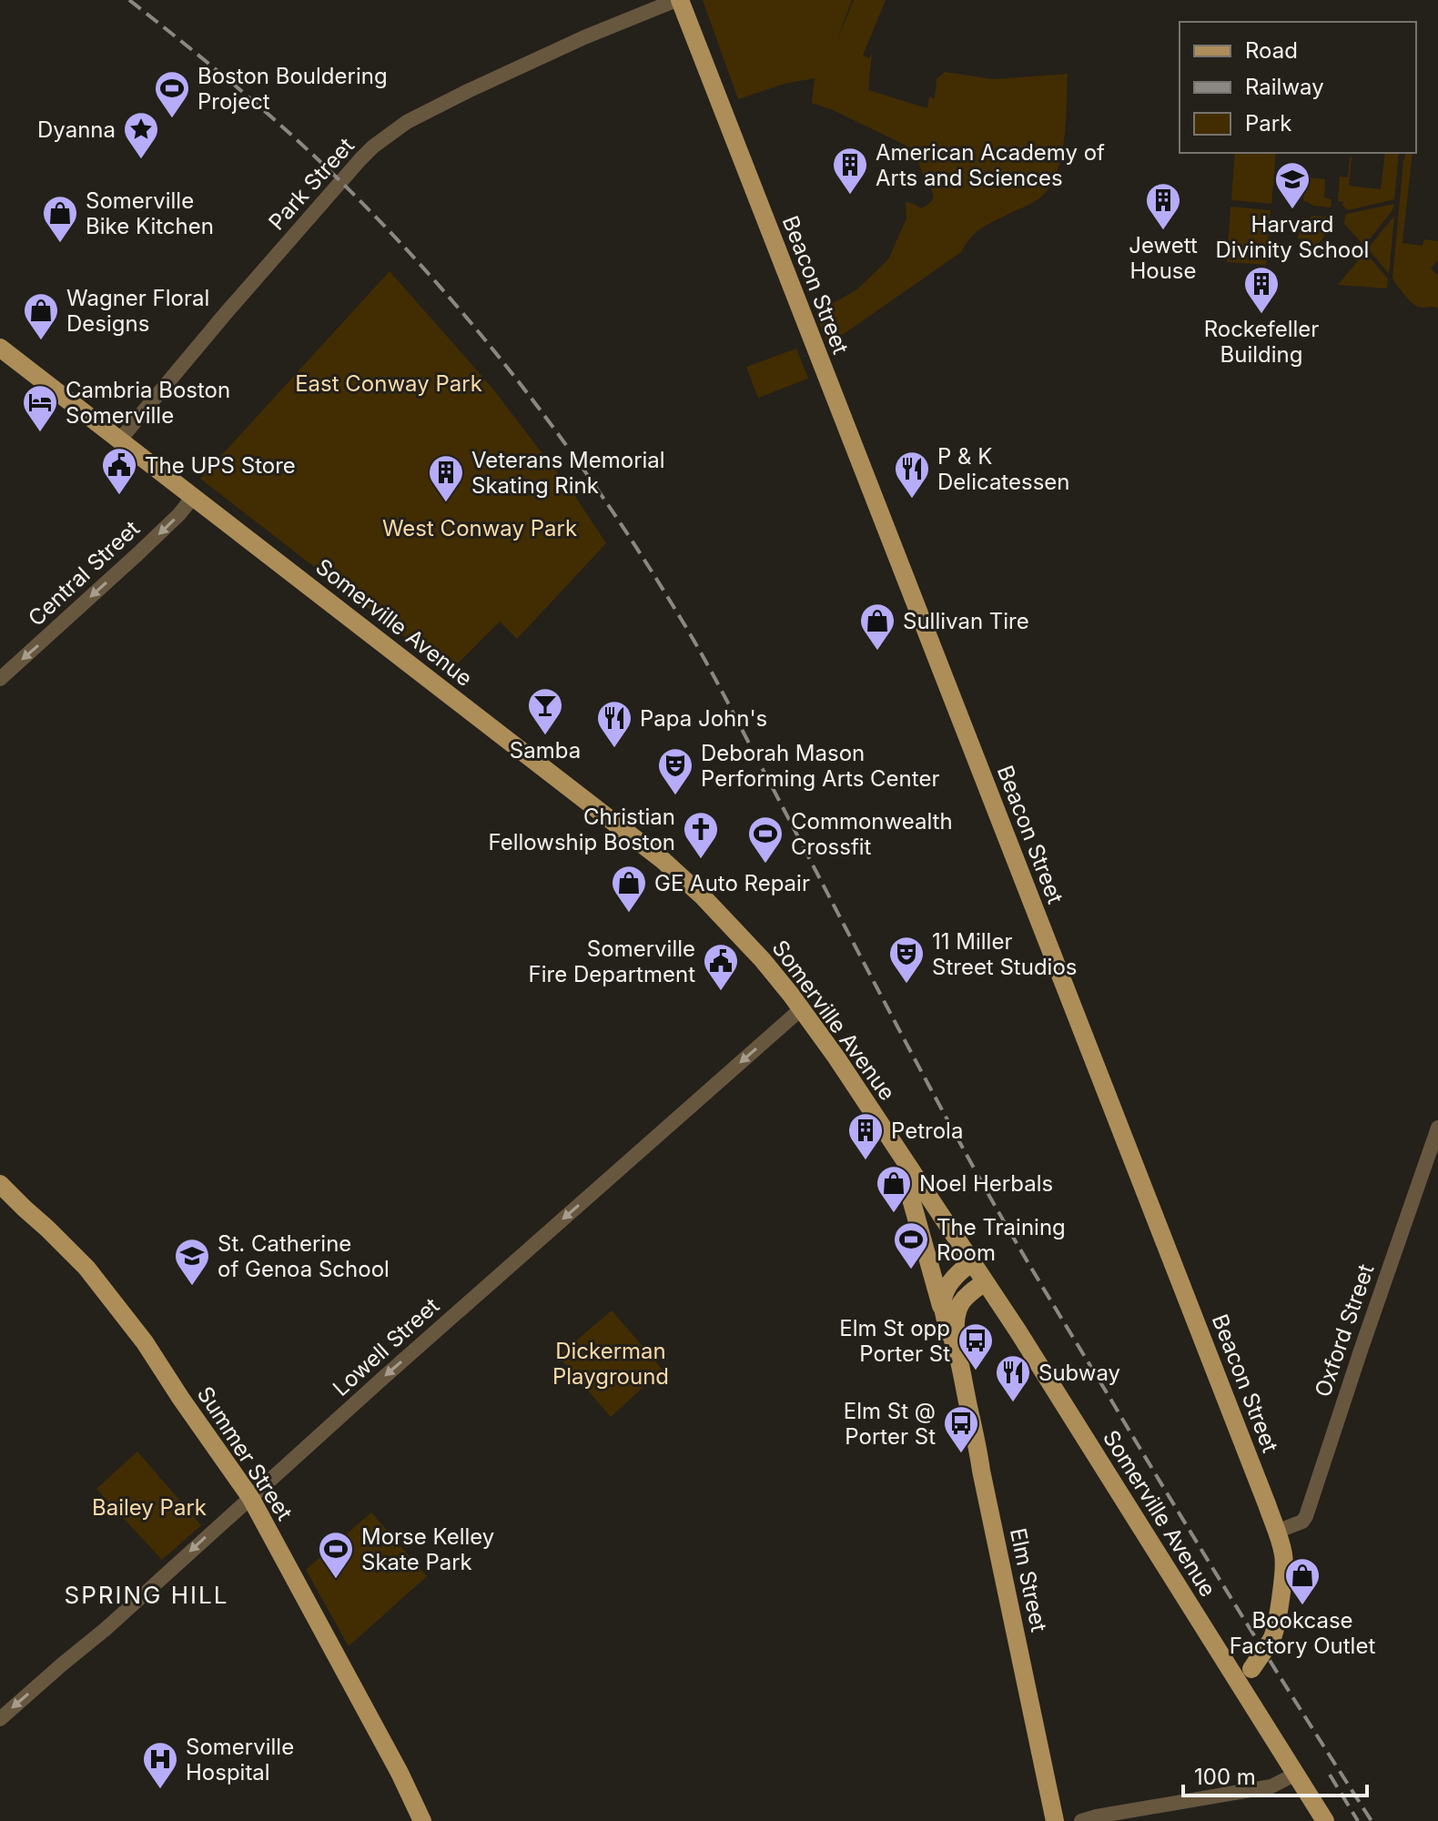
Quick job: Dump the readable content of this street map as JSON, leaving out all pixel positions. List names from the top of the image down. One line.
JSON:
{"streets":{"main road":["Beacon Street","Somerville Avenue","Summer Street","Elm Street"],"street":["Park Street","Central Street","Oxford Street","Lowell Street"]},"crossings":[["Park Street","Beacon Street"],["Park Street","Somerville Avenue"],["Beacon Street","Somerville Avenue"],["Beacon Street","Oxford Street"],["Central Street","Somerville Avenue"],["Somerville Avenue","Lowell Street"],["Somerville Avenue","Elm Street"],["Lowell Street","Summer Street"]],"one_way":["Central Street","Lowell Street"],"districts":["SPRING HILL"],"parks":["East Conway Park","West Conway Park","Dickerman Playground","Bailey Park"],"places":{"sports":["Boston Bouldering Project","Commonwealth Crossfit","The Training Room","Morse Kelley Skate Park"],"place":["Dyanna"],"building":["American Academy of Arts and Sciences","Jewett House","Rockefeller Building","Veterans Memorial Skating Rink","Petrola"],"school or university":["Harvard Divinity School","St. Catherine of Genoa School"],"shop":["Somerville Bike Kitchen","Wagner Floral Designs","Sullivan Tire","GE Auto Repair","Noel Herbals","Bookcase Factory Outlet"],"hotel":["Cambria Boston Somerville"],"public building":["The UPS Store","Somerville Fire Department"],"restaurant":["P & K Delicatessen","Papa John's","Subway"],"bar":["Samba"],"theatre":["Deborah Mason Performing Arts Center","11 Miller Street Studios"],"church":["Christian Fellowship Boston"],"bus stop":["Elm St opp Porter St","Elm St @ Porter St"],"hospital":["Somerville Hospital"]},"legend":["Road","Railway","Park"],"scale_bar":"100 m"}
